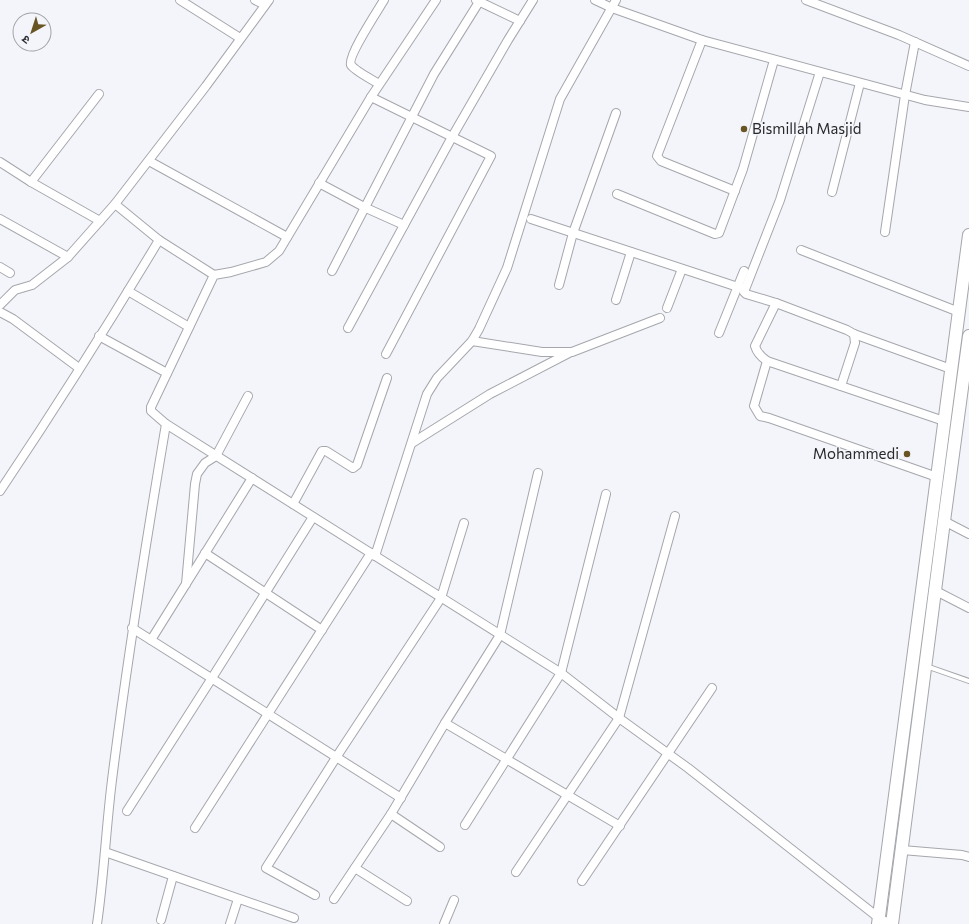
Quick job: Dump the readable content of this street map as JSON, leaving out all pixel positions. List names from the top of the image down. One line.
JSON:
{"places":["Bismillah Masjid","Mohammedi"],"north":"bottom left"}
